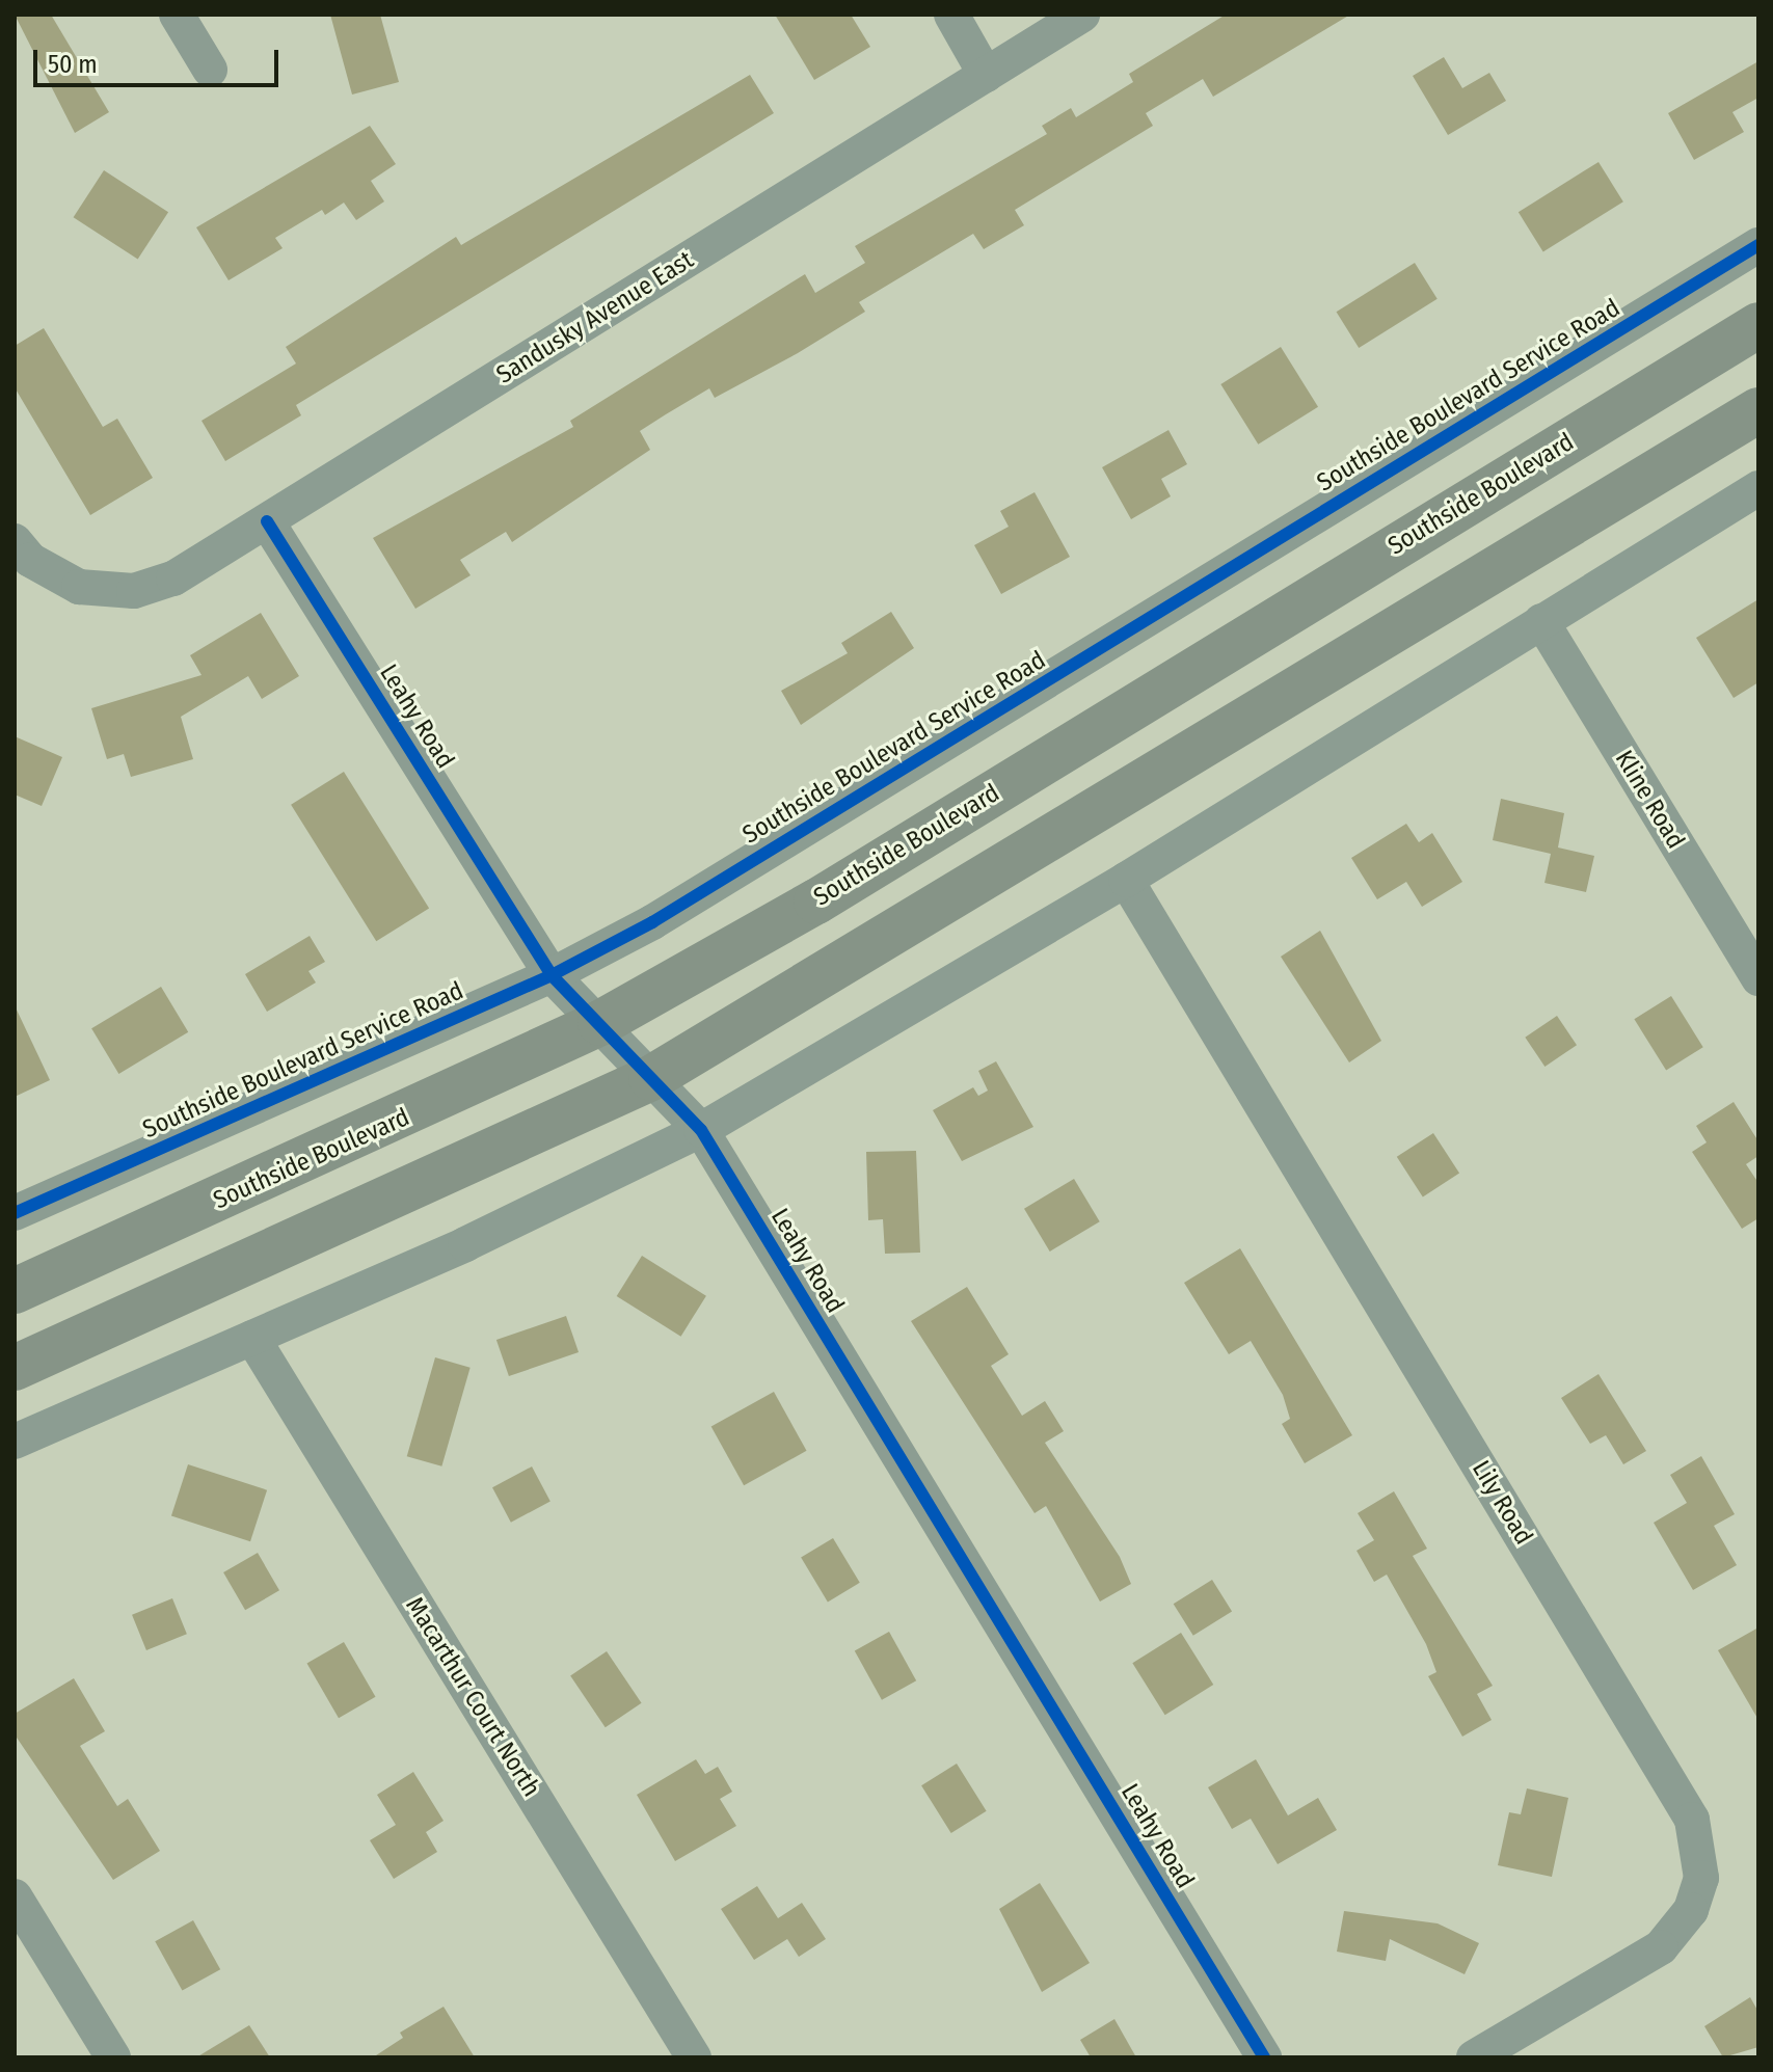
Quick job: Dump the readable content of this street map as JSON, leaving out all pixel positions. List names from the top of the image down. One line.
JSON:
{"streets":{"highway":["Southside Boulevard"],"street":["Sandusky Avenue East","Southside Boulevard Service Road","Leahy Road","Kline Road","Lily Road","Macarthur Court North"]},"crossings":[["Sandusky Avenue East","Leahy Road"],["Southside Boulevard Service Road","Leahy Road"],["Southside Boulevard","Leahy Road"]],"scale_bar":"50 m"}
